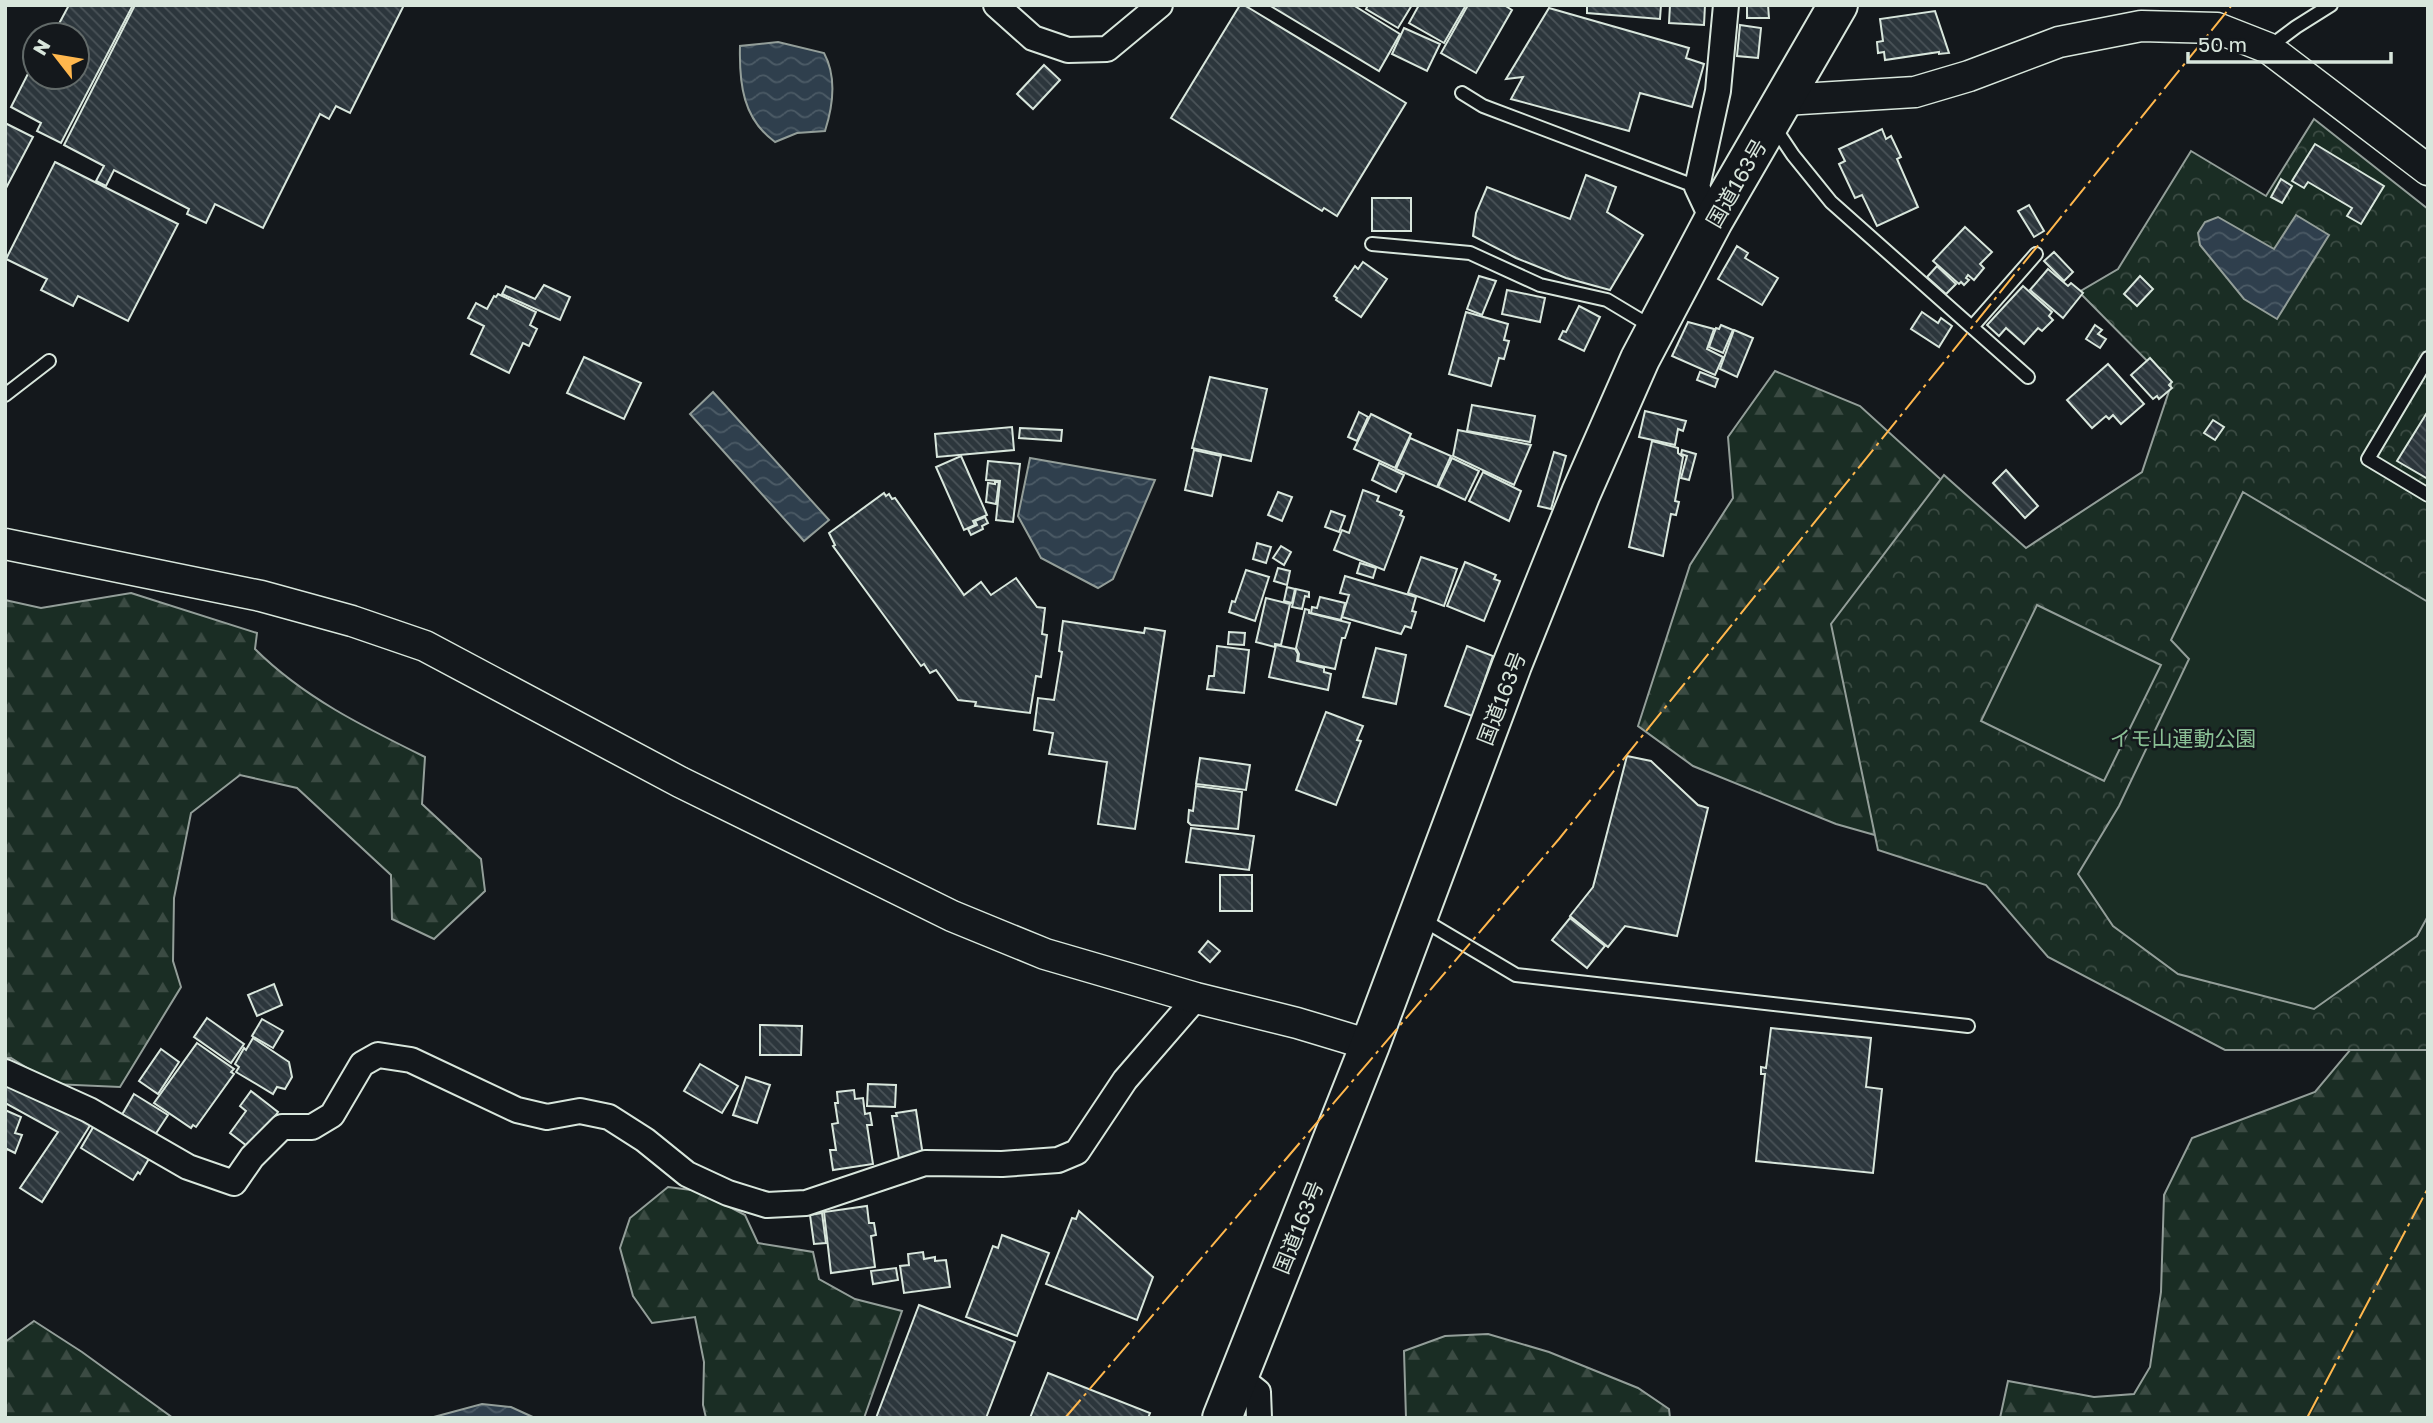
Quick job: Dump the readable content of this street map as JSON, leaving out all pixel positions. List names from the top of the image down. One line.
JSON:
{"streets":{"highway":["国道163号"]},"parks":["イモ山運動公園"],"scale_bar":"50 m","north":"top left"}
